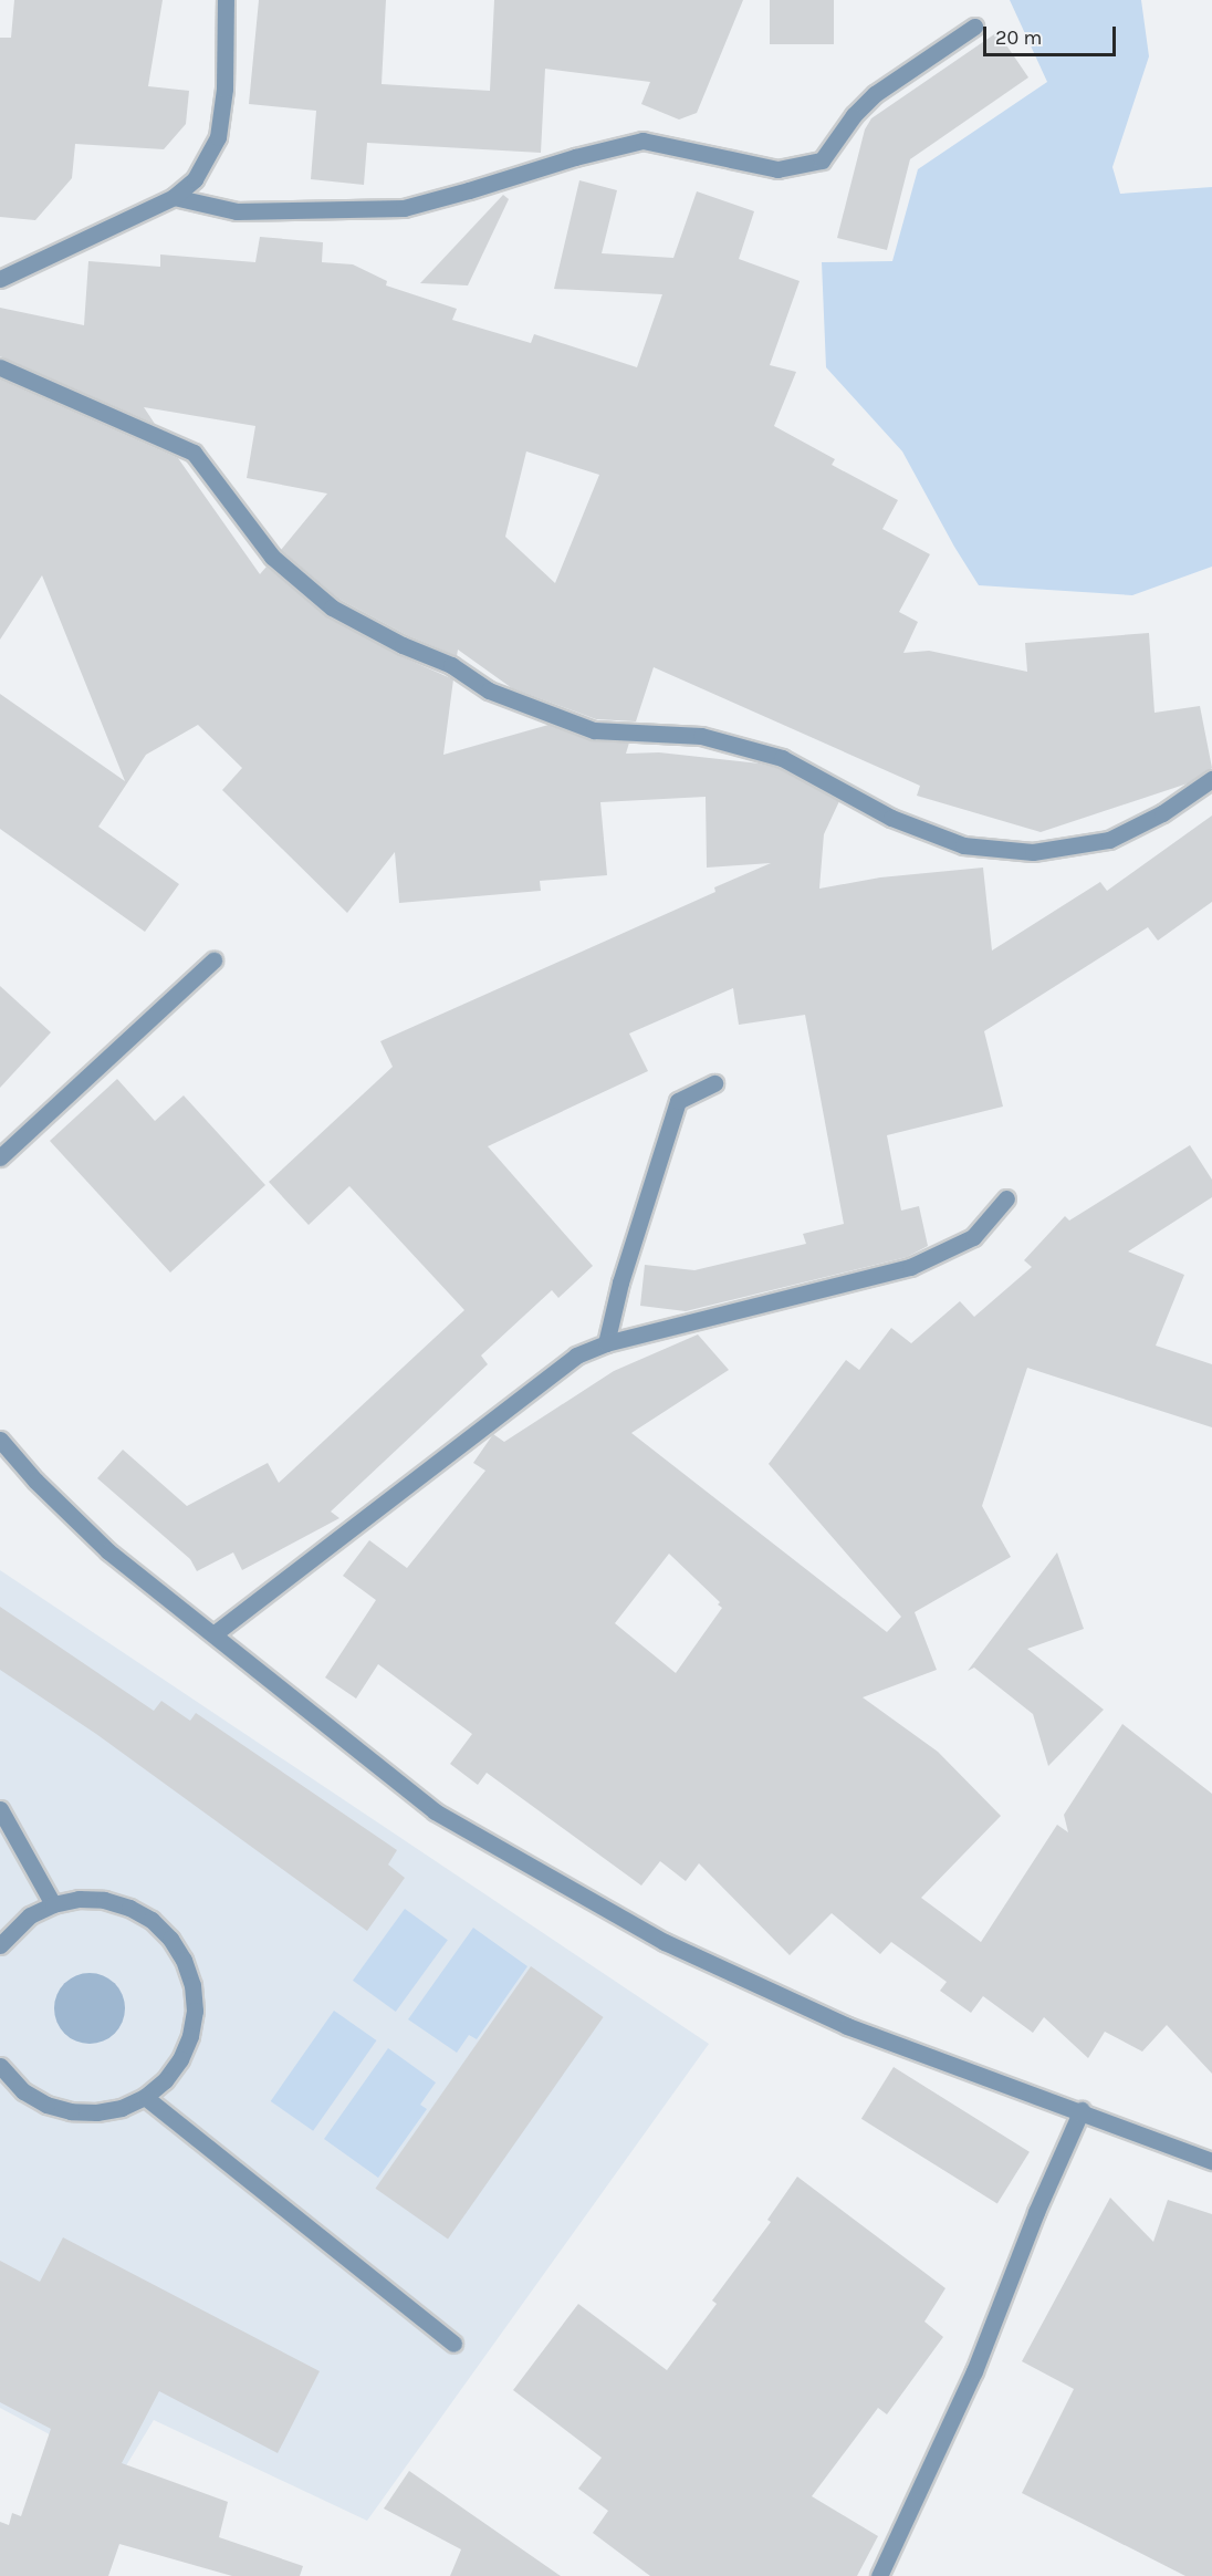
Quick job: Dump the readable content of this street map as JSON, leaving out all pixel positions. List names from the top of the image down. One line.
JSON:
{"scale_bar":"20 m"}
